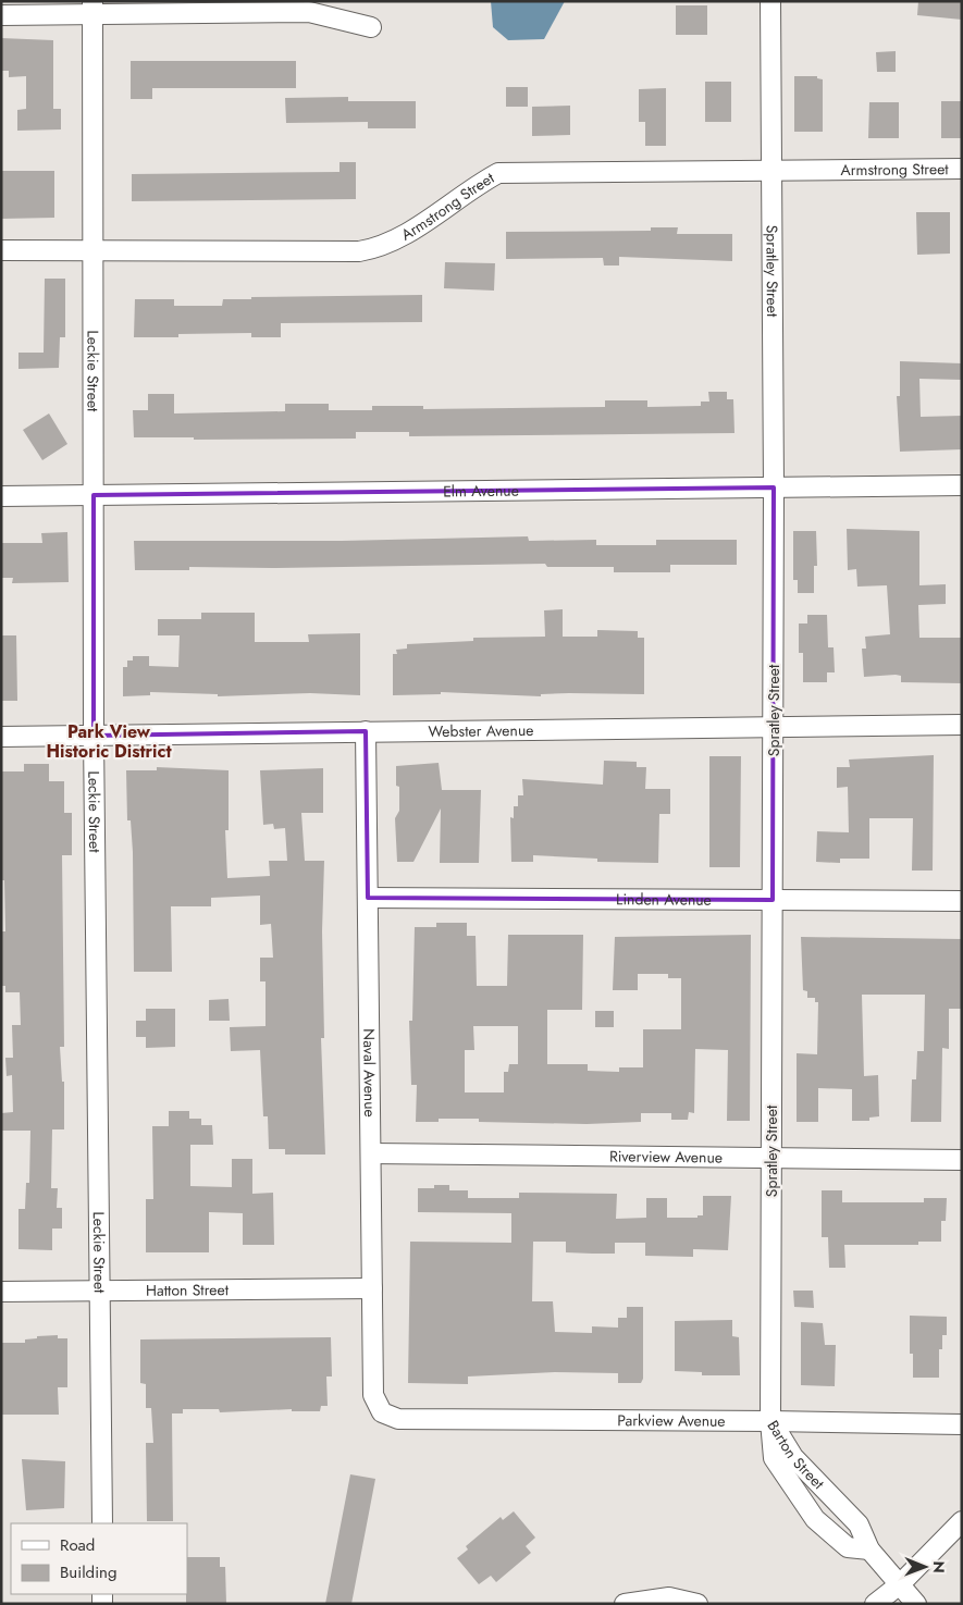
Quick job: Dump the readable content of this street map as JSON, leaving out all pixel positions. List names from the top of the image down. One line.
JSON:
{"streets":{"street":["Armstrong Street","Spratley Street","Leckie Street","Elm Avenue","Webster Avenue","Linden Avenue","Naval Avenue","Riverview Avenue","Hatton Street","Parkview Avenue","Barton Street"]},"crossings":[["Armstrong Street","Spratley Street"],["Armstrong Street","Leckie Street"],["Spratley Street","Elm Avenue"],["Spratley Street","Webster Avenue"],["Spratley Street","Linden Avenue"],["Spratley Street","Riverview Avenue"],["Spratley Street","Parkview Avenue"],["Spratley Street","Barton Street"],["Leckie Street","Elm Avenue"],["Leckie Street","Webster Avenue"],["Leckie Street","Hatton Street"],["Webster Avenue","Naval Avenue"],["Linden Avenue","Naval Avenue"],["Naval Avenue","Riverview Avenue"],["Naval Avenue","Hatton Street"],["Naval Avenue","Parkview Avenue"],["Parkview Avenue","Barton Street"]],"districts":["Park View Historic District"],"legend":["Road","Building"],"north":"right"}
